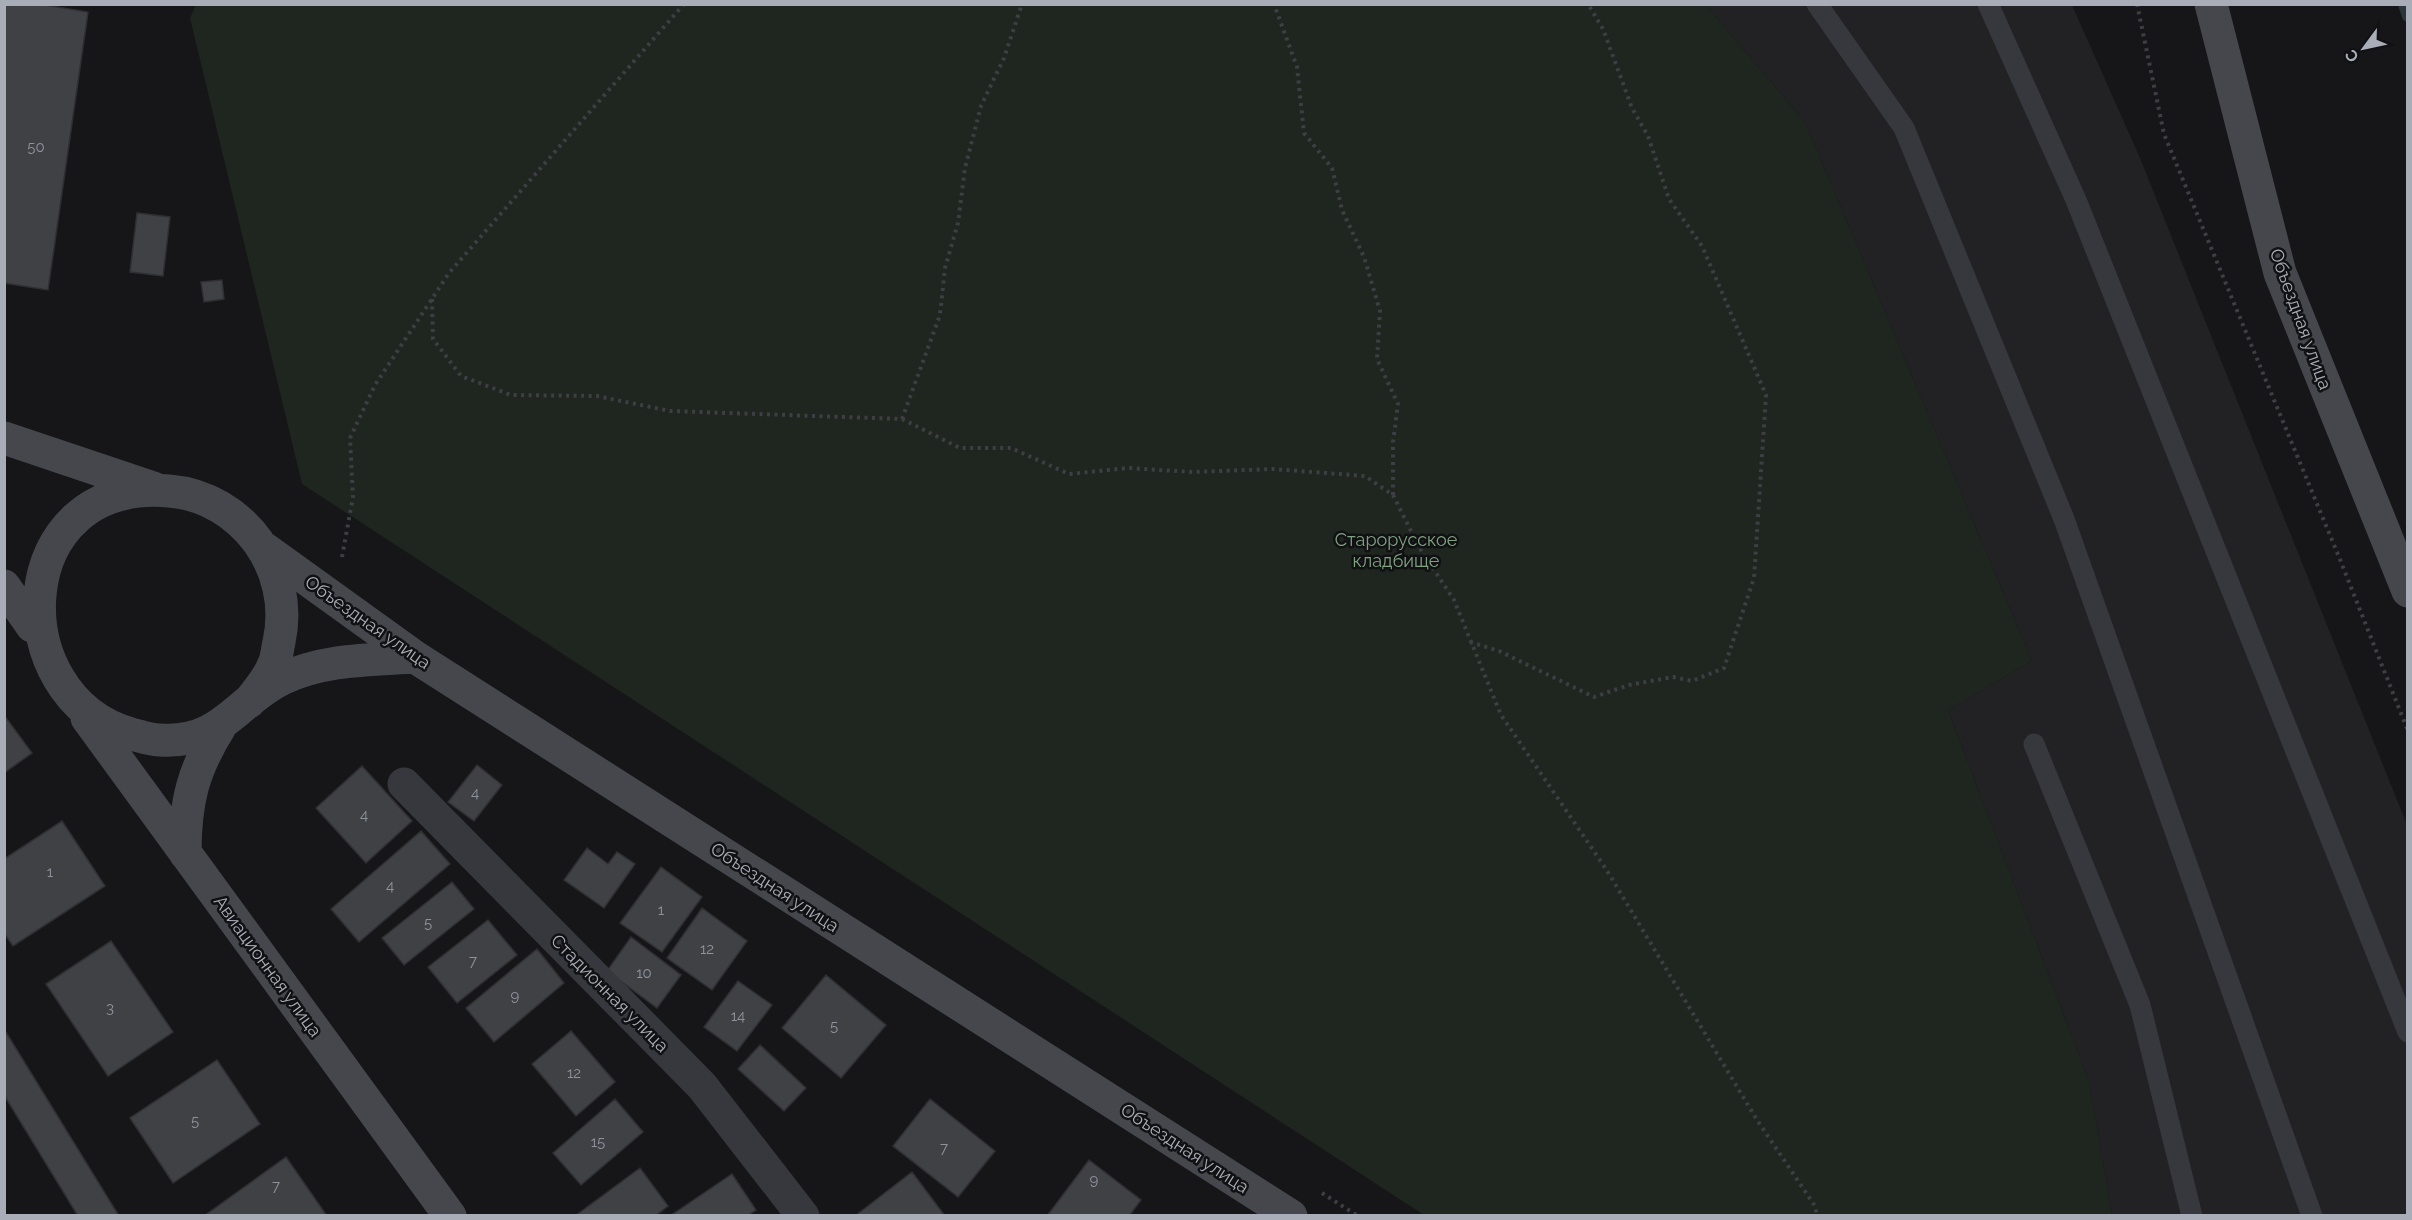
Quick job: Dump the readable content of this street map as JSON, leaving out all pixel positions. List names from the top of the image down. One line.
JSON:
{"streets":{"main road":["Объездная улица","Авиационная улица"],"street":["Стадионная улица"]},"parks":["Старорусское кладбище"],"house_numbers":["50","4","4","1","4","1","5","12","7","10","9","3","14","5","12","5","15","7","9","7"],"north":"bottom left"}
